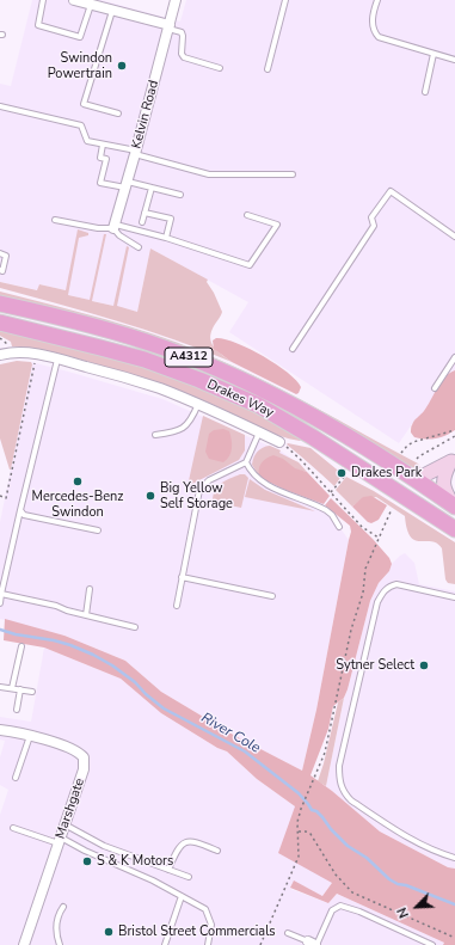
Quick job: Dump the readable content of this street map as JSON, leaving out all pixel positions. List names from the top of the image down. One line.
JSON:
{"streets":{"main road":["A4312","Drakes Way"],"street":["Kelvin Road","Marshgate"]},"water":["River Cole"],"places":["Swindon Powertrain","Drakes Park","Mercedes-Benz Swindon","Big Yellow Self Storage","Sytner Select","S & K Motors","Bristol Street Commercials"],"north":"bottom left"}
